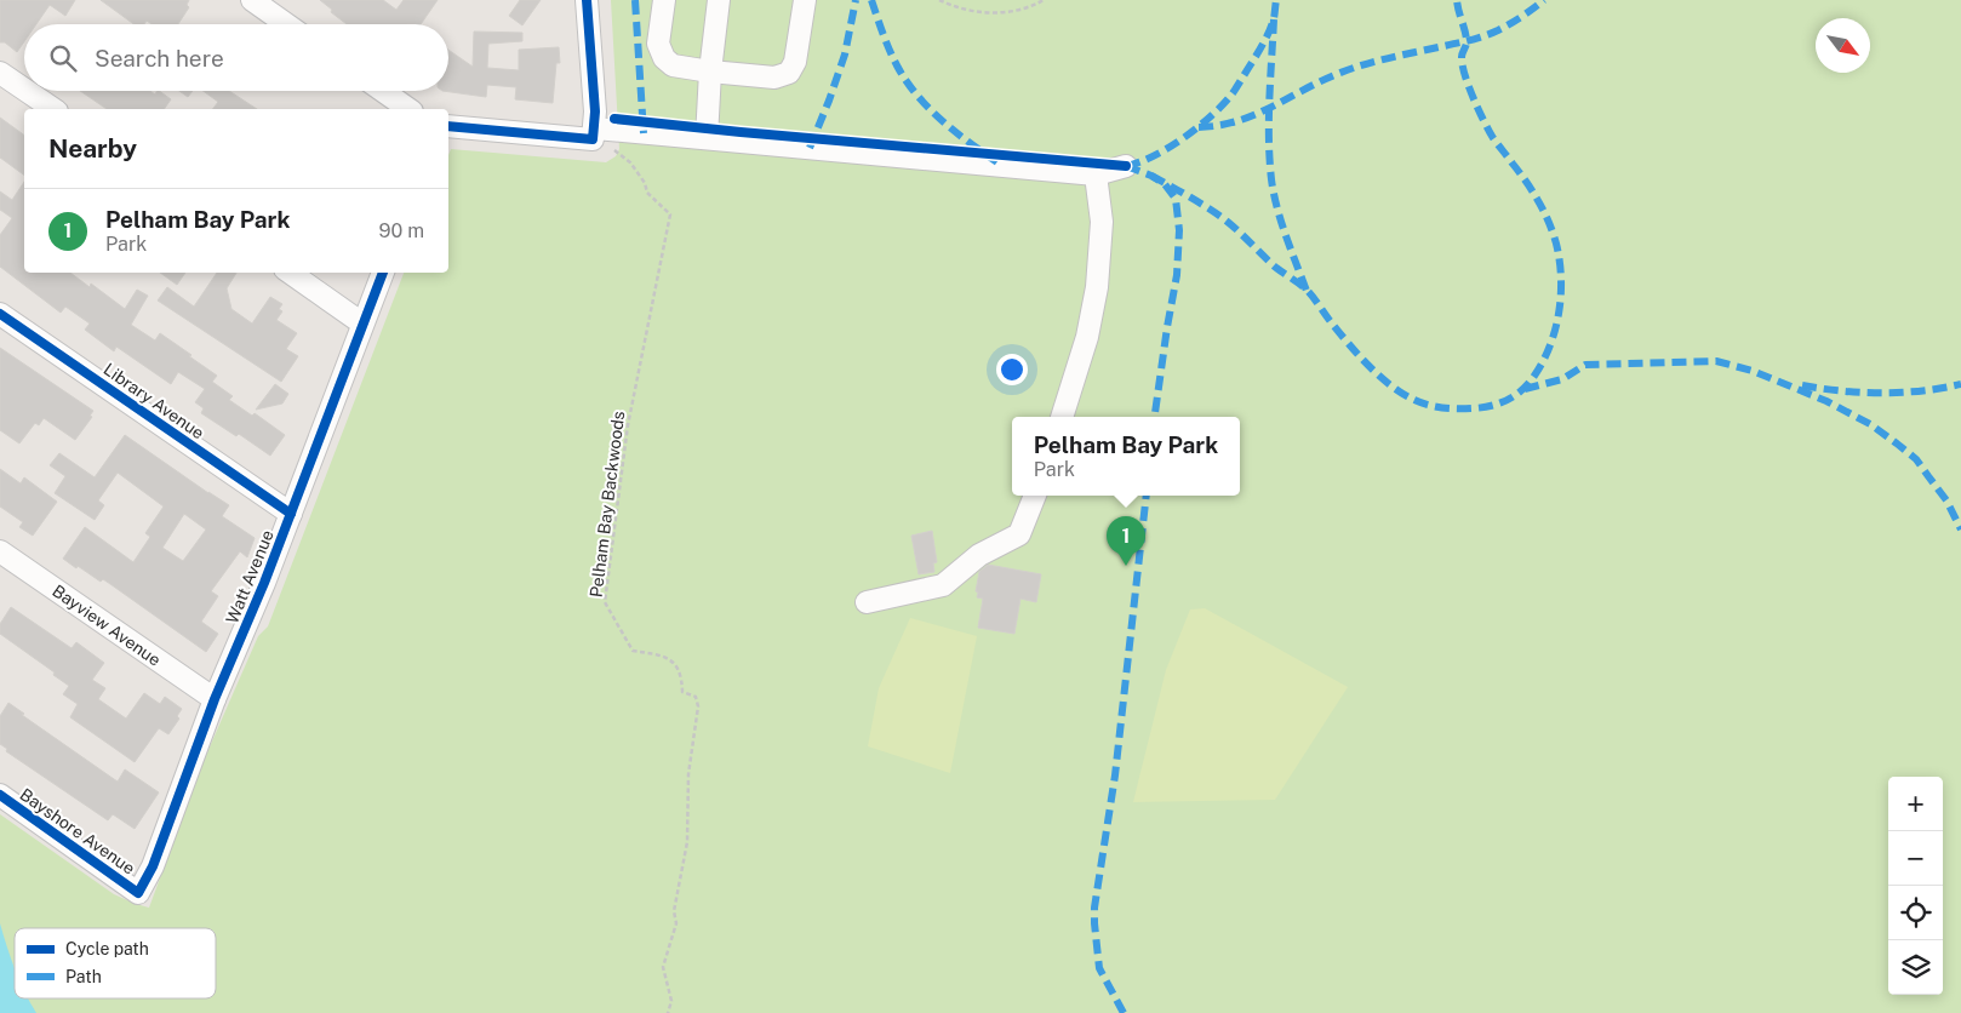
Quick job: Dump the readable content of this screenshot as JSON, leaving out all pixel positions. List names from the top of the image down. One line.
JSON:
{"streets":{"street":["Library Avenue","Watt Avenue","Bayview Avenue","Bayshore Avenue"],"path":["Pelham Bay Backwoods"]},"crossings":[["Library Avenue","Watt Avenue"],["Watt Avenue","Bayview Avenue"],["Watt Avenue","Bayshore Avenue"]],"legend":["Cycle path","Path"],"north":"bottom right","page":{"search":"Search here","heading":"Nearby","list":[{"mark":"1","name":"Pelham Bay Park","note":"Park","value":"90 m"}],"popup":["Pelham Bay Park","Park"],"pins":"1","map_buttons":["+","−"]}}
